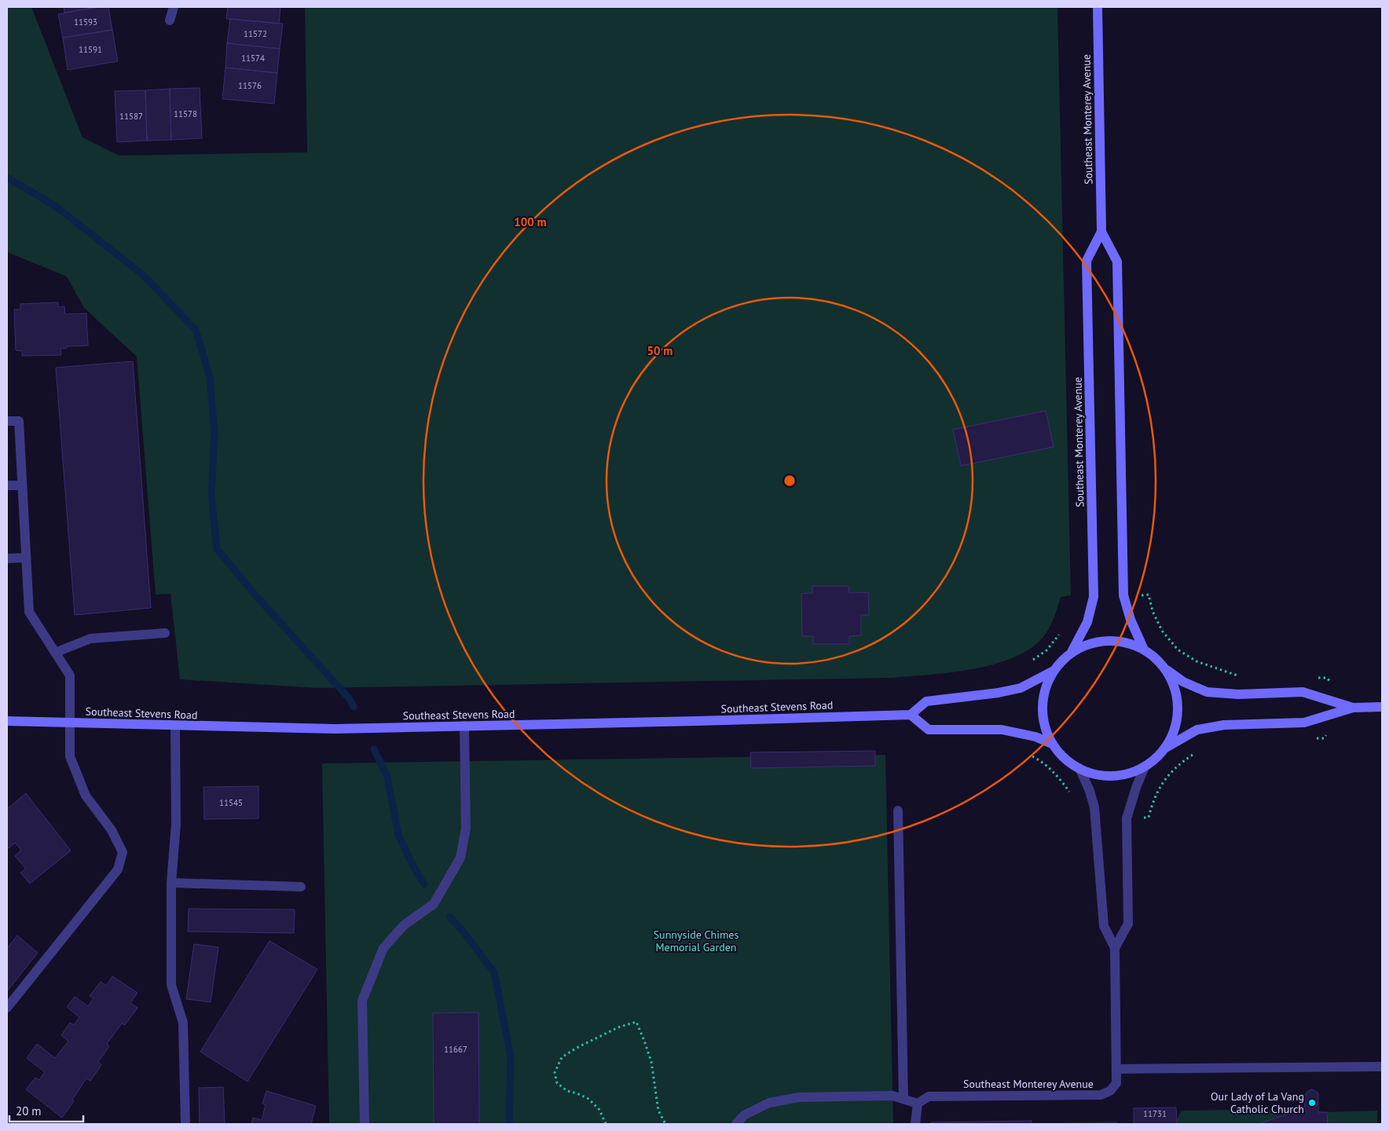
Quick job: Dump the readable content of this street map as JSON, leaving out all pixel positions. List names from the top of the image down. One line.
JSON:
{"streets":{"street":["Southeast Monterey Avenue","Southeast Stevens Road"]},"parks":["Sunnyside Chimes Memorial Garden"],"places":["Our Lady of La Vang Catholic Church"],"house_numbers":["11593","11572","11591","11574","11576","11578","11587","11545","11667","11731"],"scale_bar":"20 m","rings":["100 m","50 m"]}
